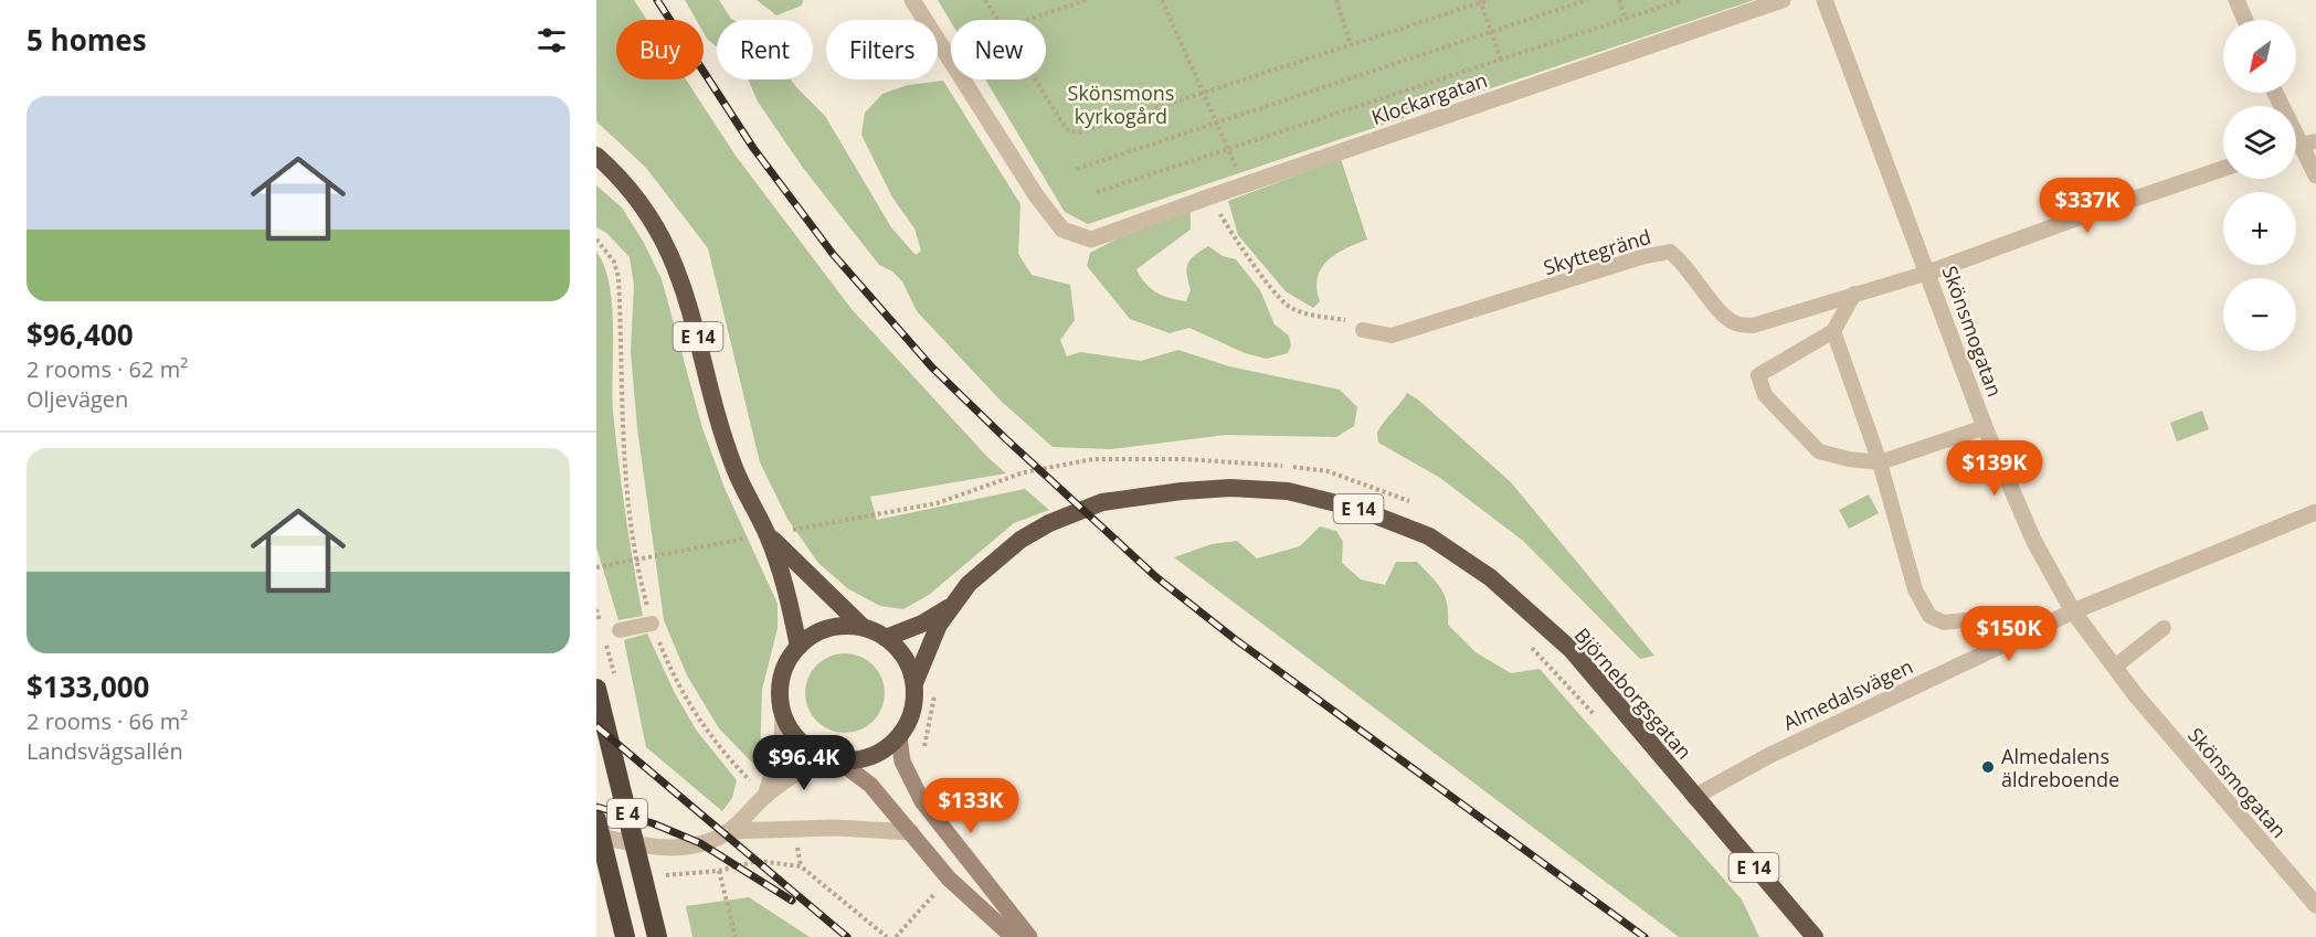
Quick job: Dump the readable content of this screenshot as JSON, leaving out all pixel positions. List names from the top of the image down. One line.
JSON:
{"streets":{"highway":["E 14","Björneborgsgatan","E 4"],"street":["Klockargatan","Skönsmogatan","Almedalsvägen"],"lane":["Skyttegränd"]},"crossings":[["Skyttegränd","Skönsmogatan"],["Skönsmogatan","Almedalsvägen"],["E 14","Björneborgsgatan"],["Björneborgsgatan","Almedalsvägen"]],"parks":["Skönsmons kyrkogård"],"places":["Almedalens äldreboende"],"north":"bottom left","page":{"heading":"5 homes","map_buttons":["+","−"],"chip":["Buy","Rent","Filters","New"],"list":[{"name":"$96,400","note":"2 rooms · 62 m² · Oljevägen"},{"name":"$133,000","note":"2 rooms · 66 m² · Landsvägsallén"}],"price":["$337K","$139K","$150K","$96.4K","$133K"]}}
